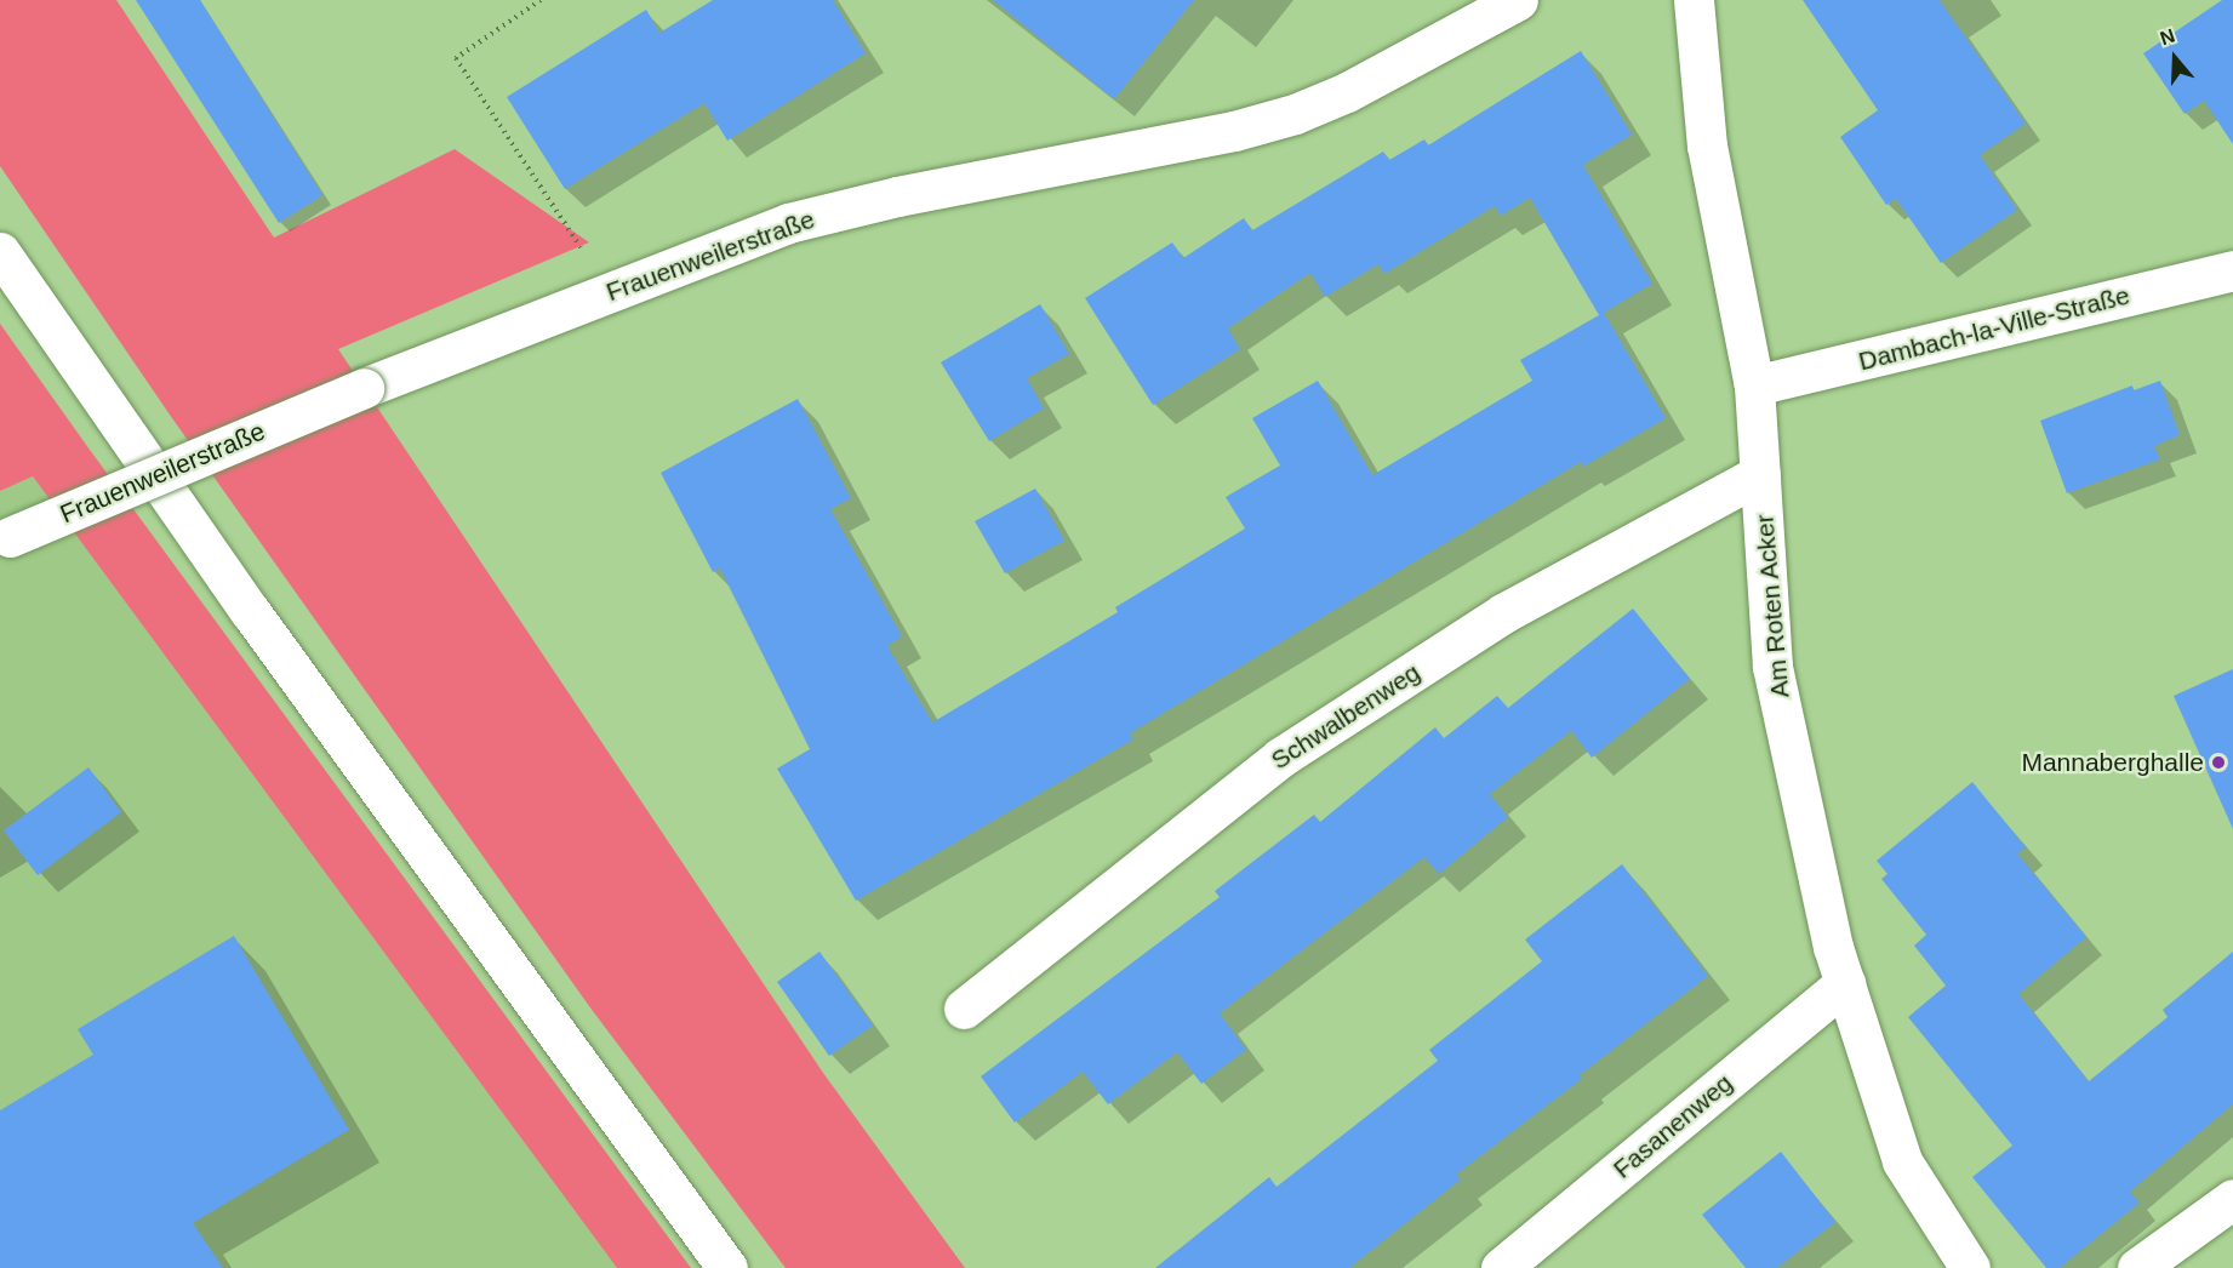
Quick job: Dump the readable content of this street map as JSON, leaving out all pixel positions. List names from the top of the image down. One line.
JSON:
{"streets":{"street":["Frauenweilerstraße","Dambach-la-Ville-Straße","Am Roten Acker","Schwalbenweg","Fasanenweg"]},"crossings":[["Dambach-la-Ville-Straße","Am Roten Acker"],["Am Roten Acker","Schwalbenweg"],["Am Roten Acker","Fasanenweg"]],"places":["Mannaberghalle"],"north":"top"}
